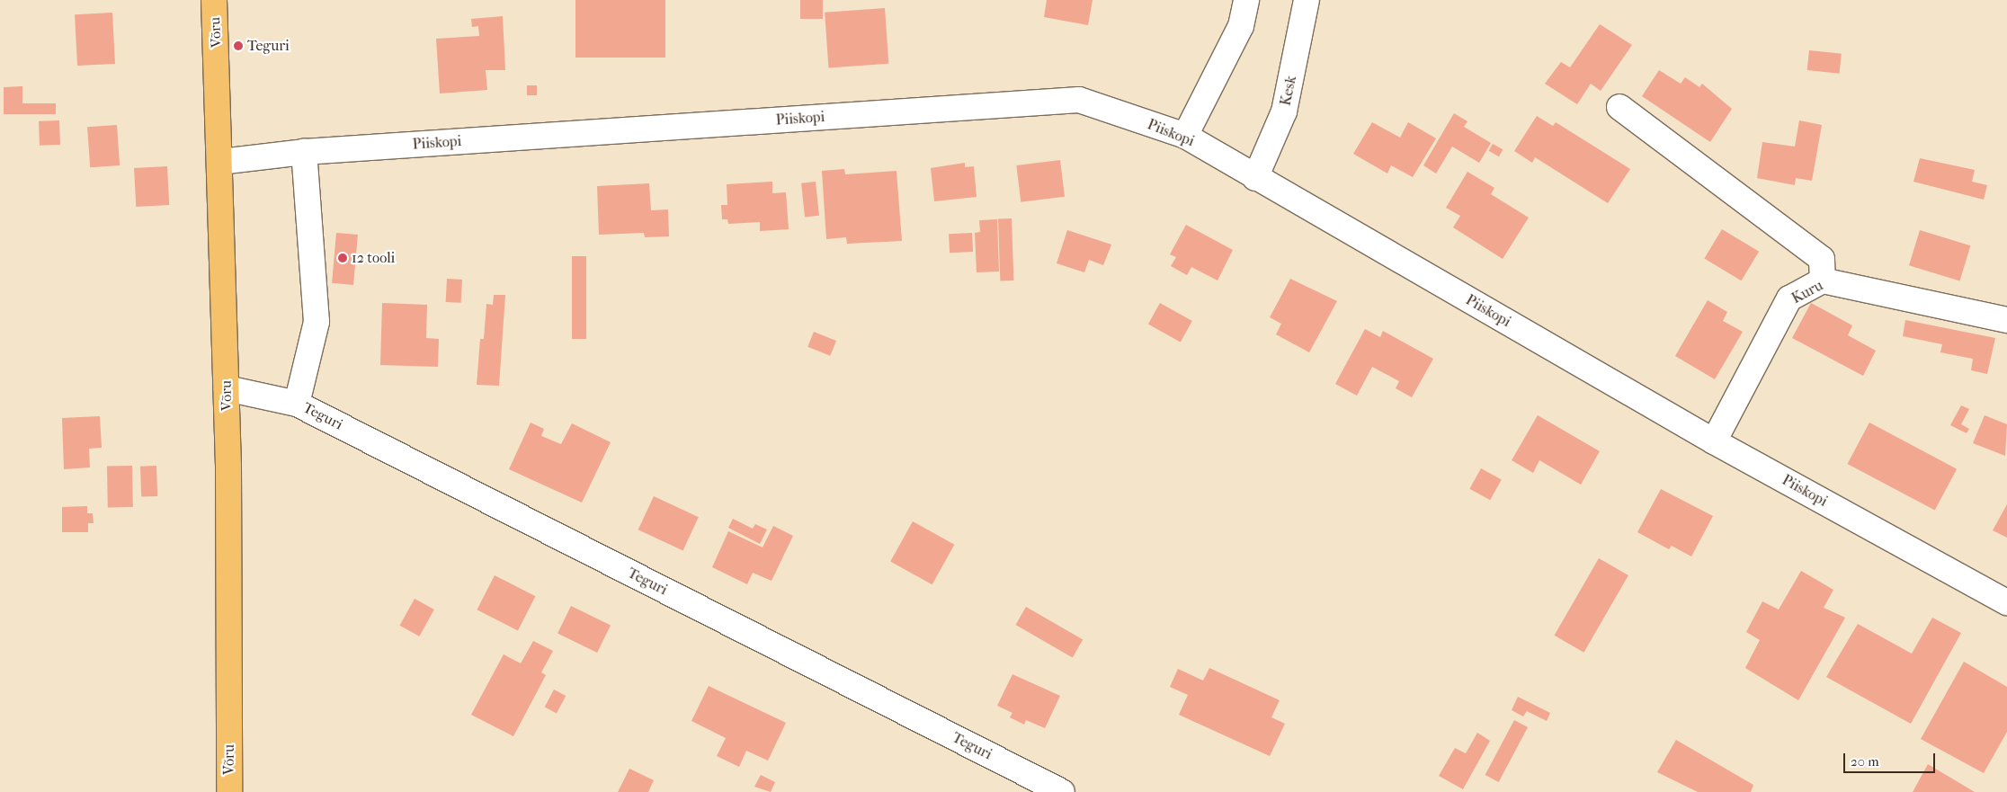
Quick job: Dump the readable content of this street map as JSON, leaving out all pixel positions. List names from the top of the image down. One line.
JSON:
{"streets":{"main road":["Võru"],"street":["Kesk","Piiskopi","Kuru","Teguri"]},"crossings":[["Võru","Piiskopi"],["Võru","Teguri"],["Kesk","Piiskopi"],["Piiskopi","Kuru"]],"places":["Teguri","12 tooli"],"scale_bar":"20 m"}
